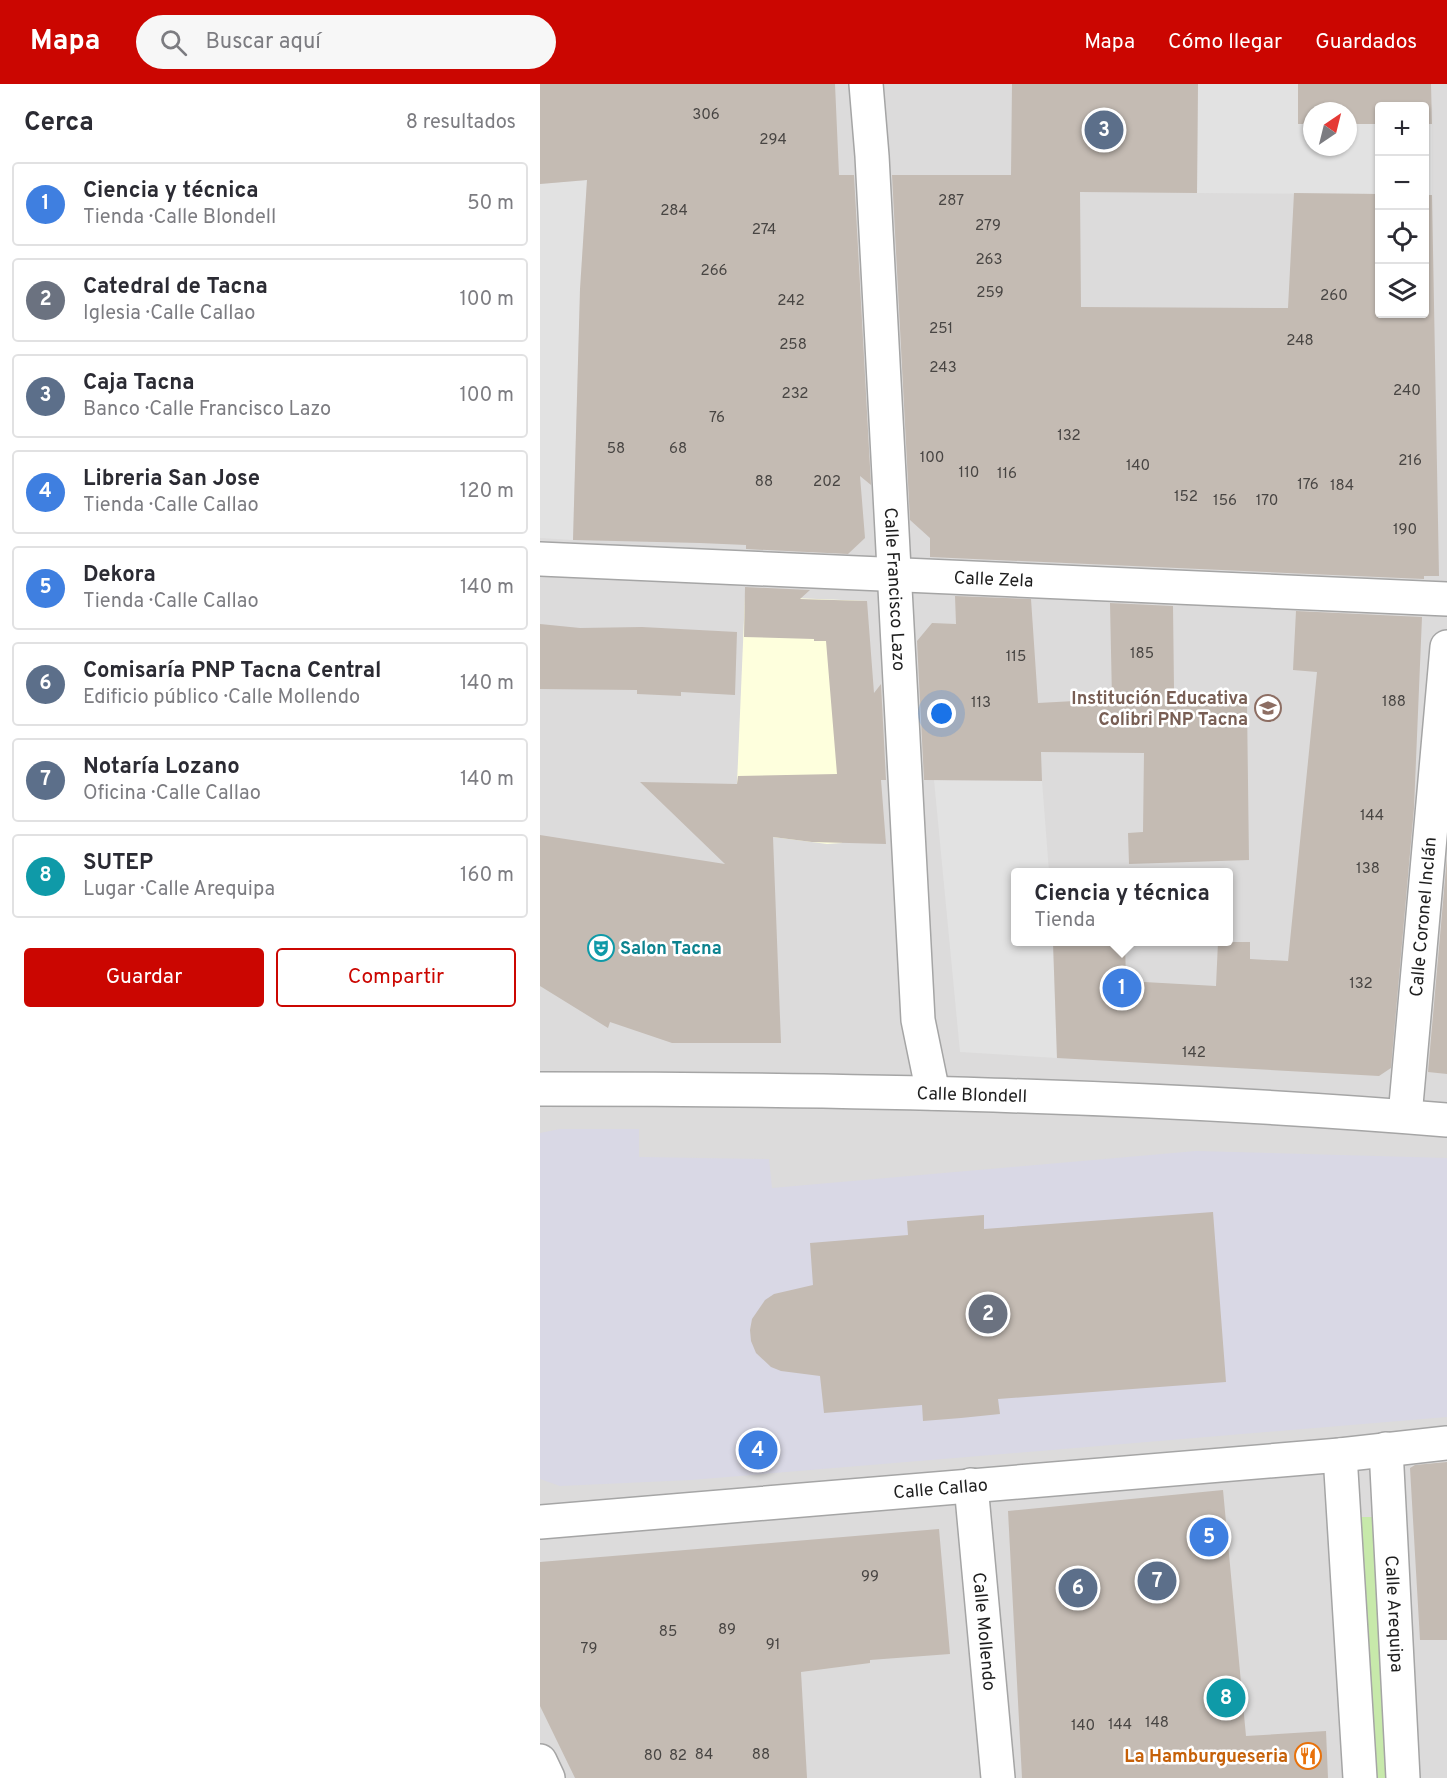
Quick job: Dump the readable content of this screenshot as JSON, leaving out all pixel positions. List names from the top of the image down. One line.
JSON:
{"streets":{"street":["Calle Zela","Calle Francisco Lazo","Calle Coronel Inclán","Calle Blondell","Calle Callao","Calle Arequipa","Calle Mollendo"]},"crossings":[["Calle Zela","Calle Francisco Lazo"],["Calle Francisco Lazo","Calle Blondell"],["Calle Coronel Inclán","Calle Blondell"],["Calle Callao","Calle Arequipa"],["Calle Callao","Calle Mollendo"]],"places":{"school or university":["Institución Educativa Colibri PNP Tacna"],"theatre":["Salon Tacna"],"restaurant":["La Hamburgueseria"]},"house_numbers":["306","294","287","284","279","274","263","266","259","260","242","251","248","258","243","240","232","76","132","58","68","100","216","140","110","116","88","202","176","184","152","156","170","190","185","115","188","113","144","138","132","142","99","89","85","91","79","148","144","140","84","88","80","82"],"north":"top right","page":{"header":"Mapa","search":"Buscar aquí","nav":["Mapa","Cómo llegar","Guardados"],"heading":["Cerca","8 resultados"],"map_buttons":["+","−"],"pins":["3","1","2","4","5","7","6","8"],"list":[{"mark":"1","name":"Ciencia y técnica","note":"Tienda · Calle Blondell","value":"50 m"},{"mark":"2","name":"Catedral de Tacna","note":"Iglesia · Calle Callao","value":"100 m"},{"mark":"3","name":"Caja Tacna","note":"Banco · Calle Francisco Lazo","value":"100 m"},{"mark":"4","name":"Libreria San Jose","note":"Tienda · Calle Callao","value":"120 m"},{"mark":"5","name":"Dekora","note":"Tienda · Calle Callao","value":"140 m"},{"mark":"6","name":"Comisaría PNP Tacna Central","note":"Edificio público · Calle Mollendo","value":"140 m"},{"mark":"7","name":"Notaría Lozano","note":"Oficina · Calle Callao","value":"140 m"},{"mark":"8","name":"SUTEP","note":"Lugar · Calle Arequipa","value":"160 m"}],"popup":["Ciencia y técnica","Tienda"],"buttons":["Guardar","Compartir"]}}
